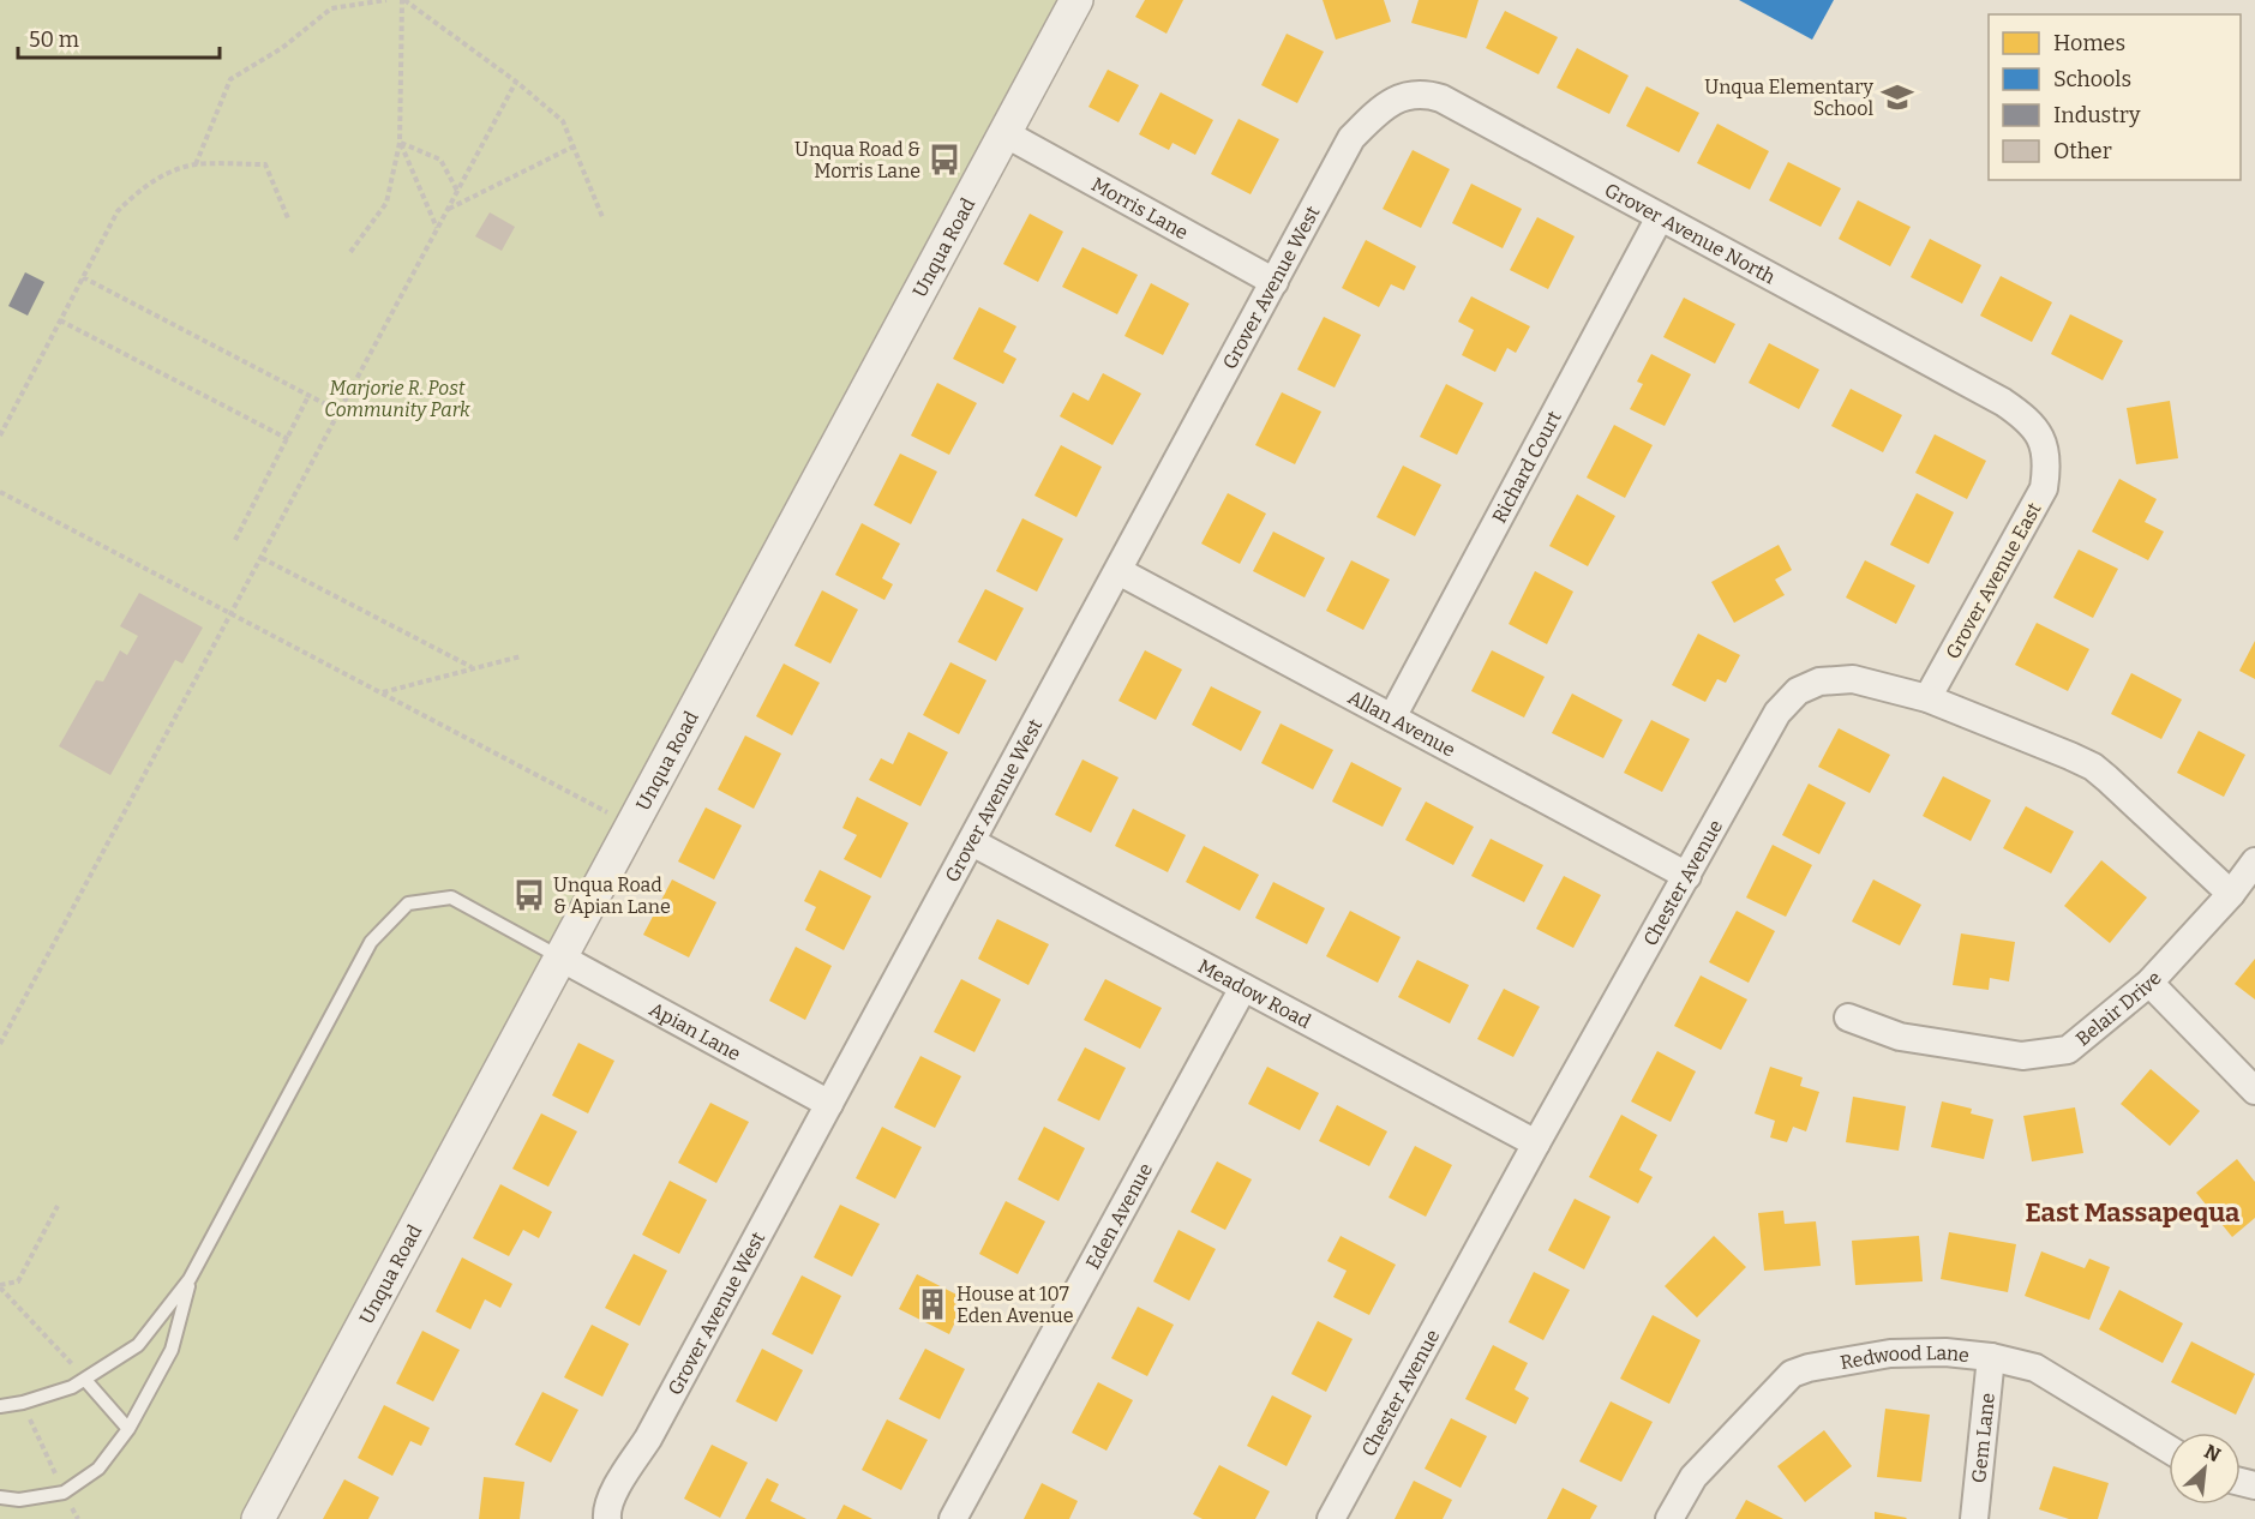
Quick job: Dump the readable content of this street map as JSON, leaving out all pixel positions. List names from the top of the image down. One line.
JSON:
{"streets":{"street":["Morris Lane","Grover Avenue North","Unqua Road","Grover Avenue West","Richard Court","Grover Avenue East","Allan Avenue","Chester Avenue","Meadow Road","Belair Drive","Apian Lane","Eden Avenue","Redwood Lane","Gem Lane"]},"crossings":[["Morris Lane","Unqua Road"],["Morris Lane","Grover Avenue West"],["Grover Avenue North","Grover Avenue West"],["Grover Avenue North","Richard Court"],["Grover Avenue North","Grover Avenue East"],["Unqua Road","Apian Lane"],["Grover Avenue West","Allan Avenue"],["Grover Avenue West","Meadow Road"],["Grover Avenue West","Apian Lane"],["Richard Court","Allan Avenue"],["Grover Avenue East","Chester Avenue"],["Allan Avenue","Chester Avenue"],["Chester Avenue","Meadow Road"],["Chester Avenue","Belair Drive"],["Meadow Road","Eden Avenue"],["Redwood Lane","Gem Lane"]],"districts":["East Massapequa"],"parks":["Marjorie R. Post Community Park"],"places":{"school or university":["Unqua Elementary School"],"bus stop":["Unqua Road & Morris Lane","Unqua Road & Apian Lane"],"building":["House at 107 Eden Avenue"]},"legend":["Homes","Schools","Industry","Other"],"scale_bar":"50 m","north":"top right"}
